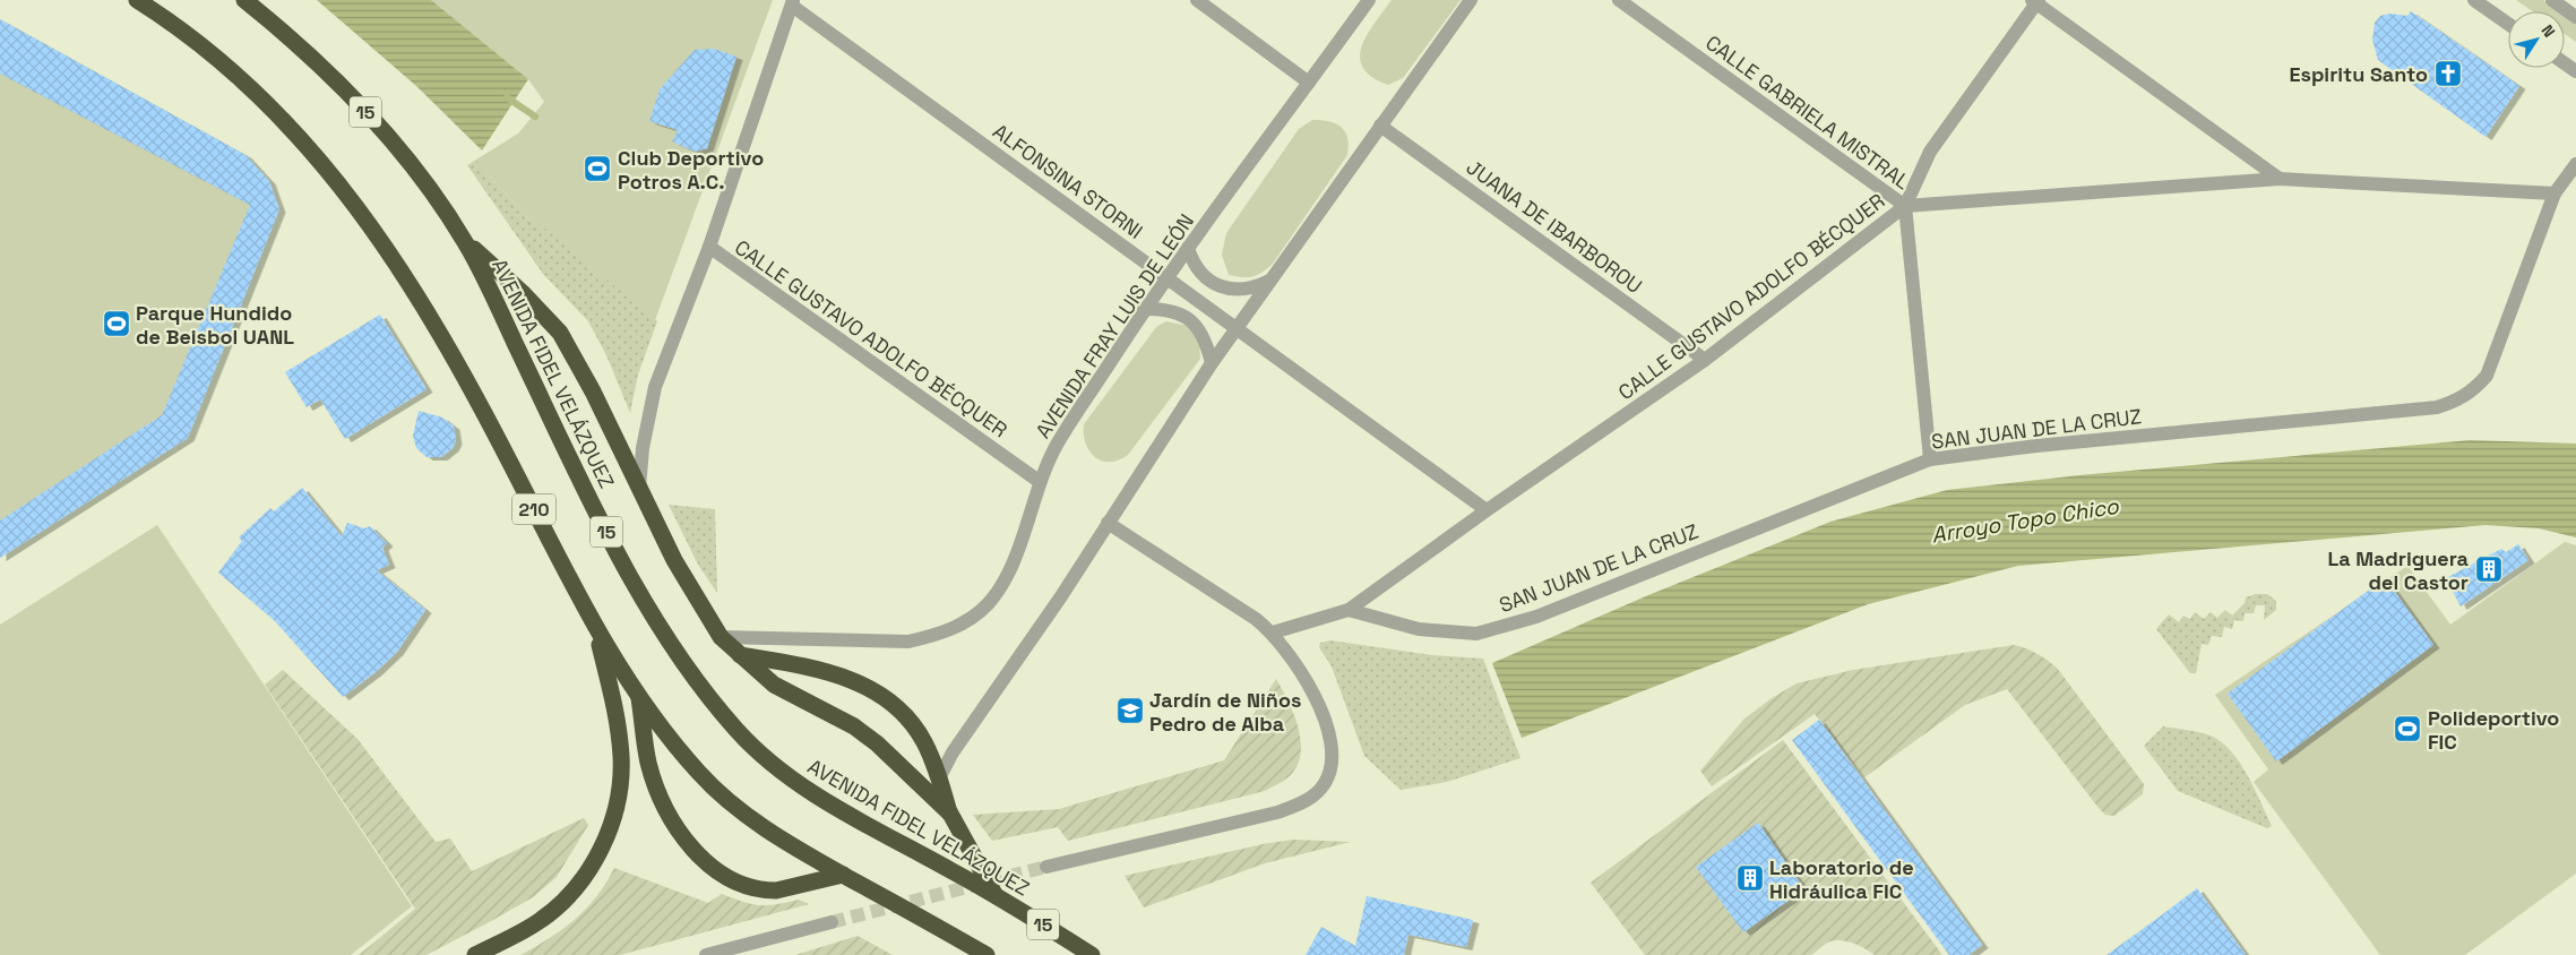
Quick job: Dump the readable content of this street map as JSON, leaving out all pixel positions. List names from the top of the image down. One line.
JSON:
{"streets":{"highway":["15","AVENIDA FIDEL VELÁZQUEZ","210"],"street":["CALLE GABRIELA MISTRAL","ALFONSINA STORNI","JUANA DE IBARBOROU","CALLE GUSTAVO ADOLFO BÉCQUER","AVENIDA FRAY LUIS DE LEÓN","SAN JUAN DE LA CRUZ"]},"crossings":[["CALLE GABRIELA MISTRAL","CALLE GUSTAVO ADOLFO BÉCQUER"],["CALLE GABRIELA MISTRAL","SAN JUAN DE LA CRUZ"],["ALFONSINA STORNI","CALLE GUSTAVO ADOLFO BÉCQUER"],["ALFONSINA STORNI","AVENIDA FRAY LUIS DE LEÓN"],["JUANA DE IBARBOROU","CALLE GUSTAVO ADOLFO BÉCQUER"],["CALLE GUSTAVO ADOLFO BÉCQUER","AVENIDA FRAY LUIS DE LEÓN"],["CALLE GUSTAVO ADOLFO BÉCQUER","SAN JUAN DE LA CRUZ"]],"water":["Arroyo Topo Chico"],"places":{"church":["Espiritu Santo"],"sports":["Club Deportivo Potros A.C.","Parque Hundido de Beisbol UANL","Polideportivo FIC"],"building":["La Madriguera del Castor","Laboratorio de Hidráulica FIC"],"school or university":["Jardín de Niños Pedro de Alba"]},"north":"top right"}
